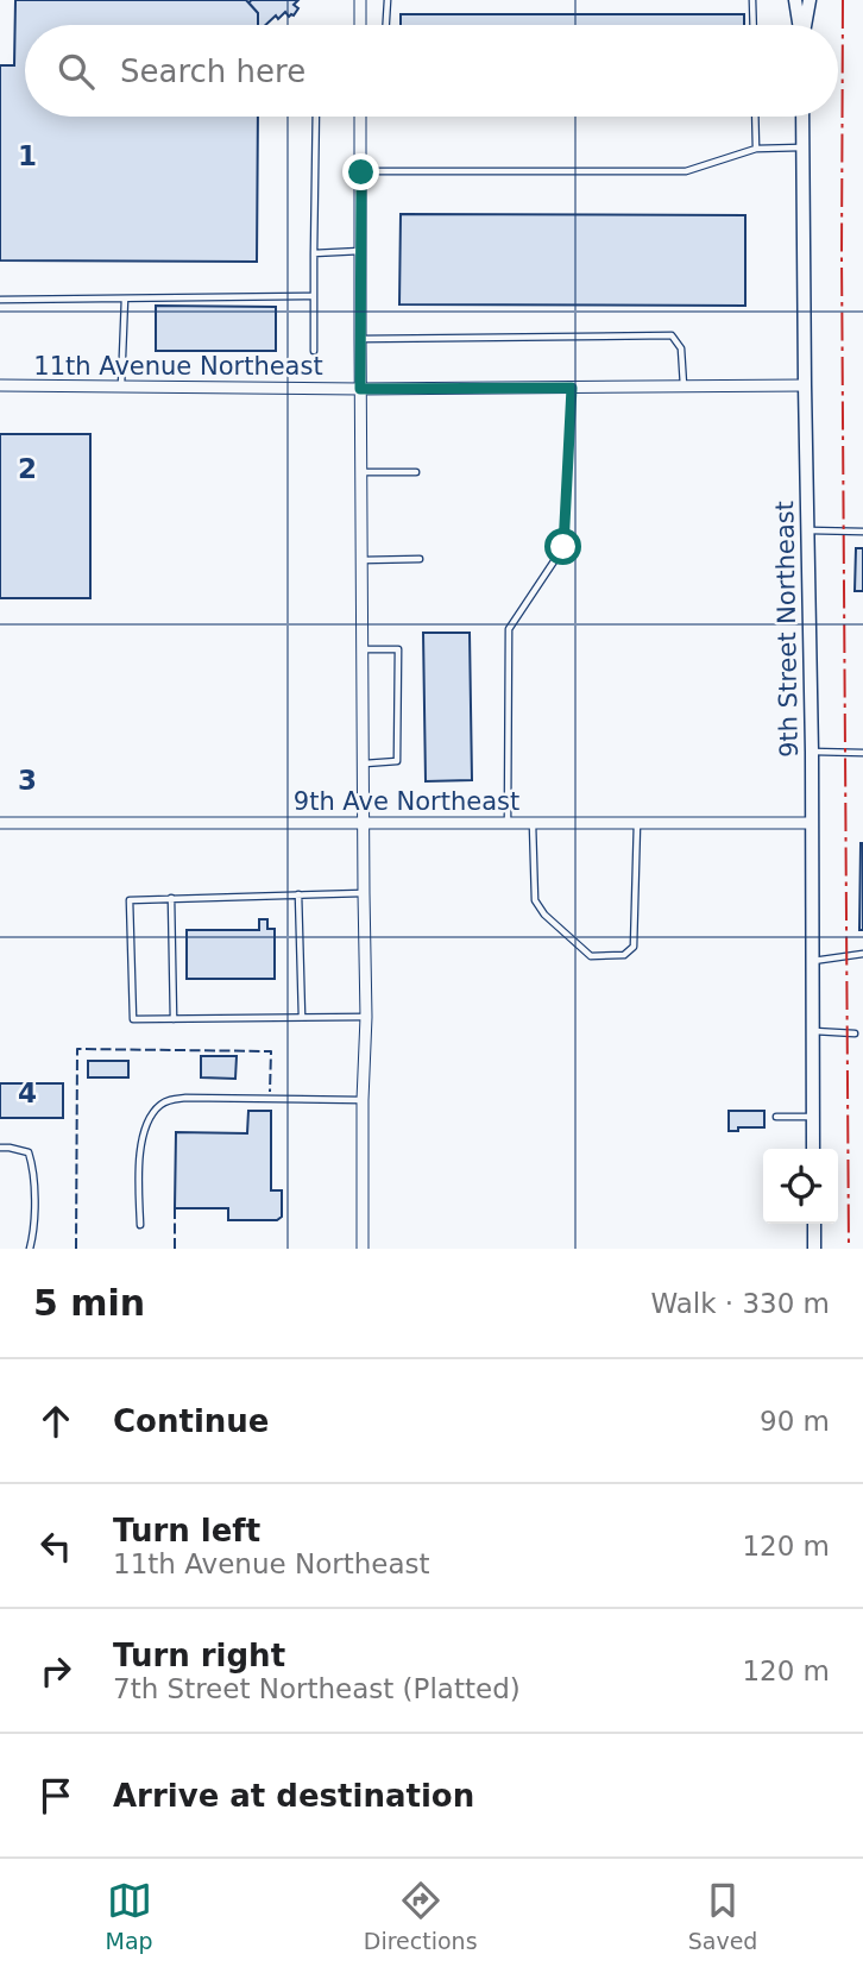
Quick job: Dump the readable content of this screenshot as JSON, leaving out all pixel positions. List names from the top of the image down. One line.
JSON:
{"streets":{"street":["11th Avenue Northeast","9th Street Northeast","9th Ave Northeast"]},"crossings":[["11th Avenue Northeast","9th Street Northeast"],["9th Street Northeast","9th Ave Northeast"]],"page":{"search":"Search here","heading":["5 min","Walk · 330 m"],"list":[["Continue","90 m"],["Turn left","11th Avenue Northeast","120 m"],["Turn right","7th Street Northeast (Platted)","120 m"],"Arrive at destination"],"nav":["Map","Directions","Saved"]},"grid":{"rows":["1","2","3","4"]}}
